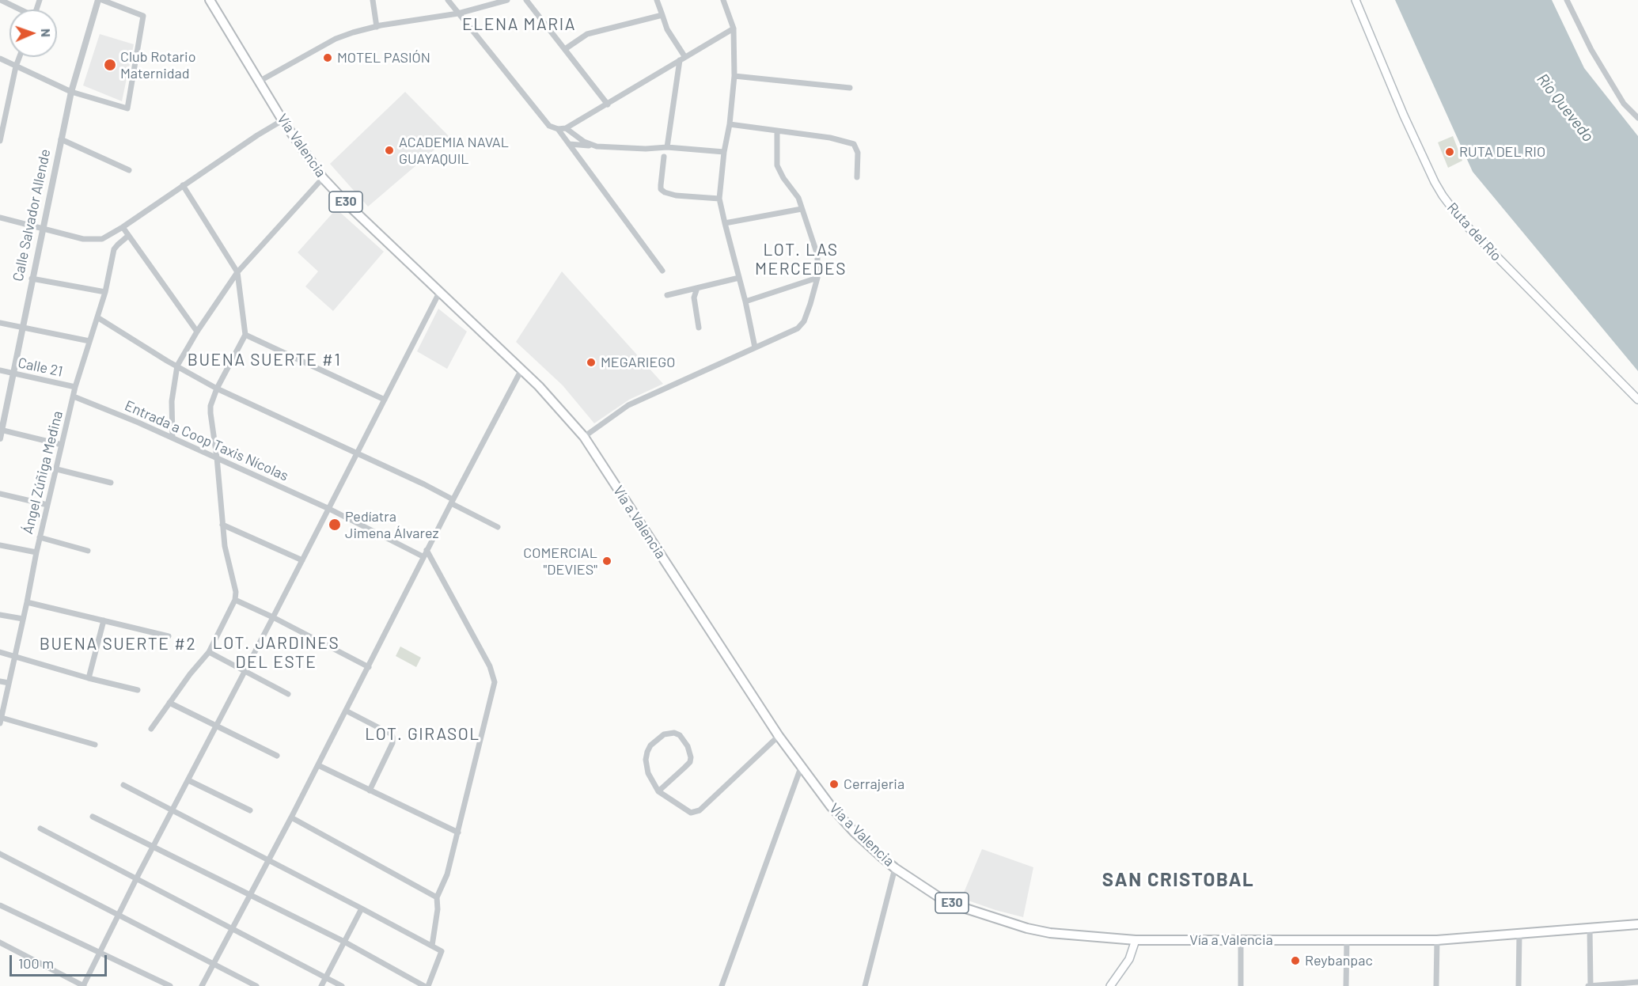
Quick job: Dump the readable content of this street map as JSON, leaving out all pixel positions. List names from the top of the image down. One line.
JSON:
{"streets":{"highway":["Vía Valencia","E30","Vía a Valencia"],"main road":["Ruta del Río"],"street":["Calle Salvador Allende","Calle 21","Entrada a Coop Taxis Nícolas","Ángel Zúñiga Medina"]},"crossings":[["Vía Valencia","Vía a Valencia"],["Calle Salvador Allende","Calle 21"],["Calle 21","Ángel Zúñiga Medina"],["Entrada a Coop Taxis Nícolas","Ángel Zúñiga Medina"]],"districts":["ELENA MARIA","LOT. LAS MERCEDES","BUENA SUERTE #1","LOT. JARDINES DEL ESTE","BUENA SUERTE #2","LOT. GIRASOL","SAN CRISTOBAL"],"water":["Río Quevedo"],"places":["MOTEL PASIÓN","Club Rotario Maternidad","ACADEMIA NAVAL GUAYAQUIL","RUTA DEL RIO","MEGARIEGO","Pedíatra Jimena Álvarez","COMERCIAL \"DEVIES\"","Cerrajeria","Reybanpac"],"scale_bar":"100 m","north":"right"}
